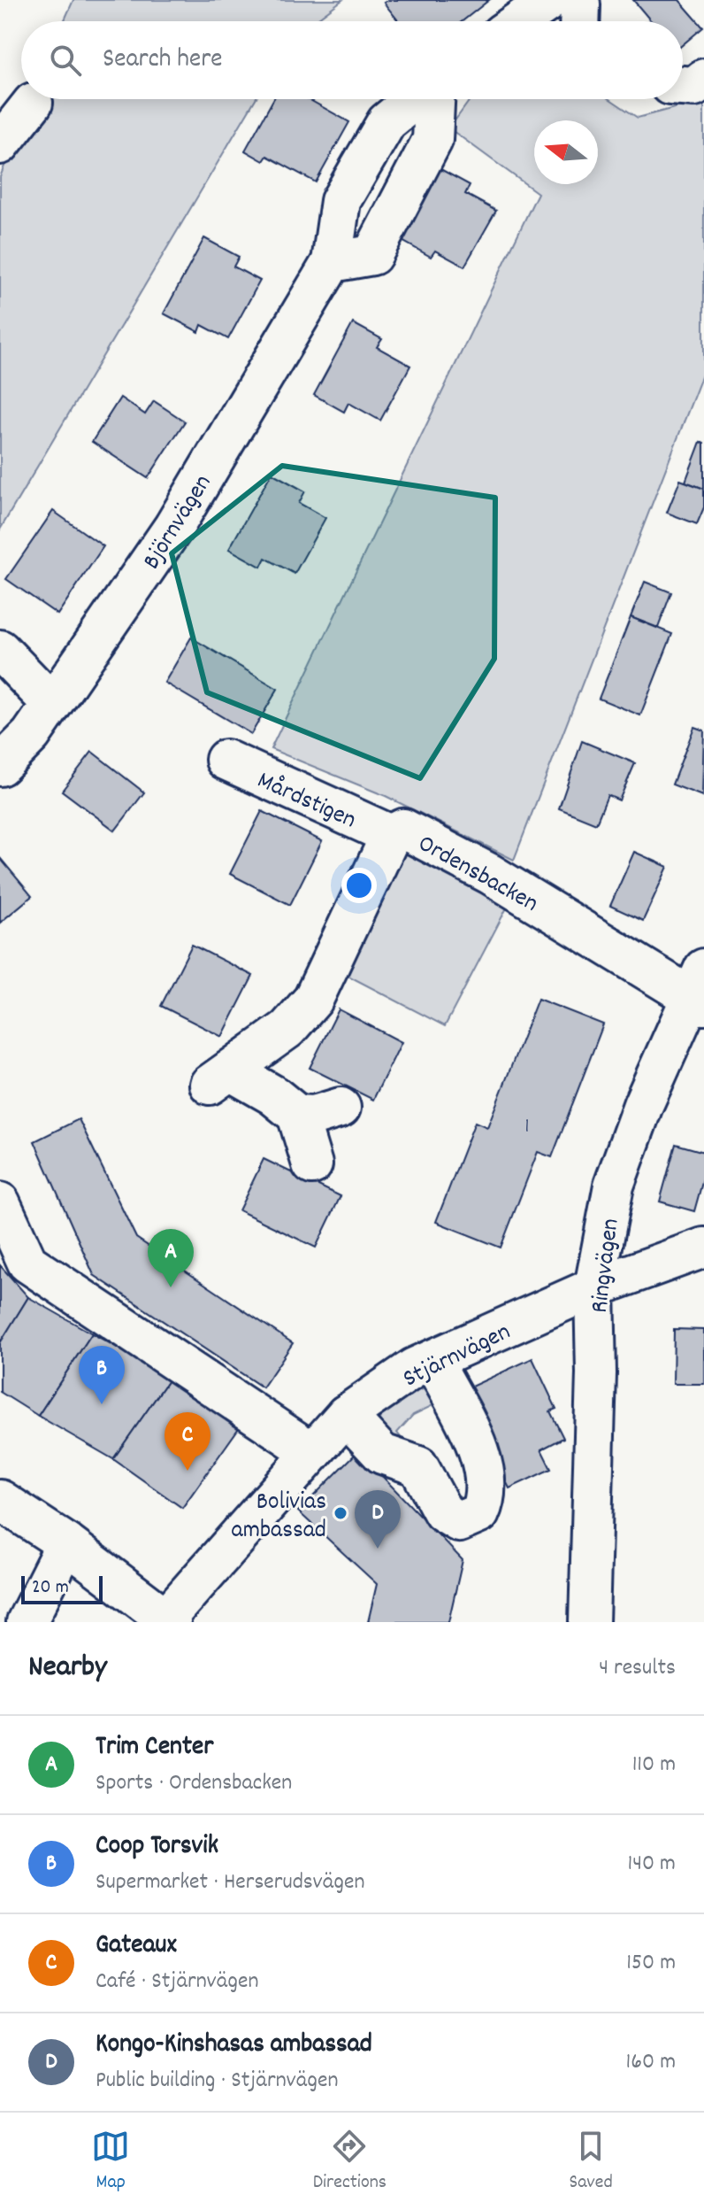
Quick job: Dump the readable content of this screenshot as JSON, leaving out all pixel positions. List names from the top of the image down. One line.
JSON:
{"streets":{"street":["Björnvägen","Mårdstigen","Ordensbacken","Ringvägen","Stjärnvägen"]},"crossings":[["Mårdstigen","Ordensbacken"],["Ordensbacken","Ringvägen"],["Ringvägen","Stjärnvägen"]],"places":["Bolivias ambassad"],"house_numbers":["1"],"scale_bar":"20 m","north":"left","page":{"search":"Search here","pins":["A","B","C","D"],"scale":"20 m","heading":["Nearby","4 results"],"list":[{"mark":"A","name":"Trim Center","note":"Sports · Ordensbacken","value":"110 m"},{"mark":"B","name":"Coop Torsvik","note":"Supermarket · Herserudsvägen","value":"140 m"},{"mark":"C","name":"Gateaux","note":"Café · Stjärnvägen","value":"150 m"},{"mark":"D","name":"Kongo-Kinshasas ambassad","note":"Public building · Stjärnvägen","value":"160 m"}],"nav":["Map","Directions","Saved"]}}
